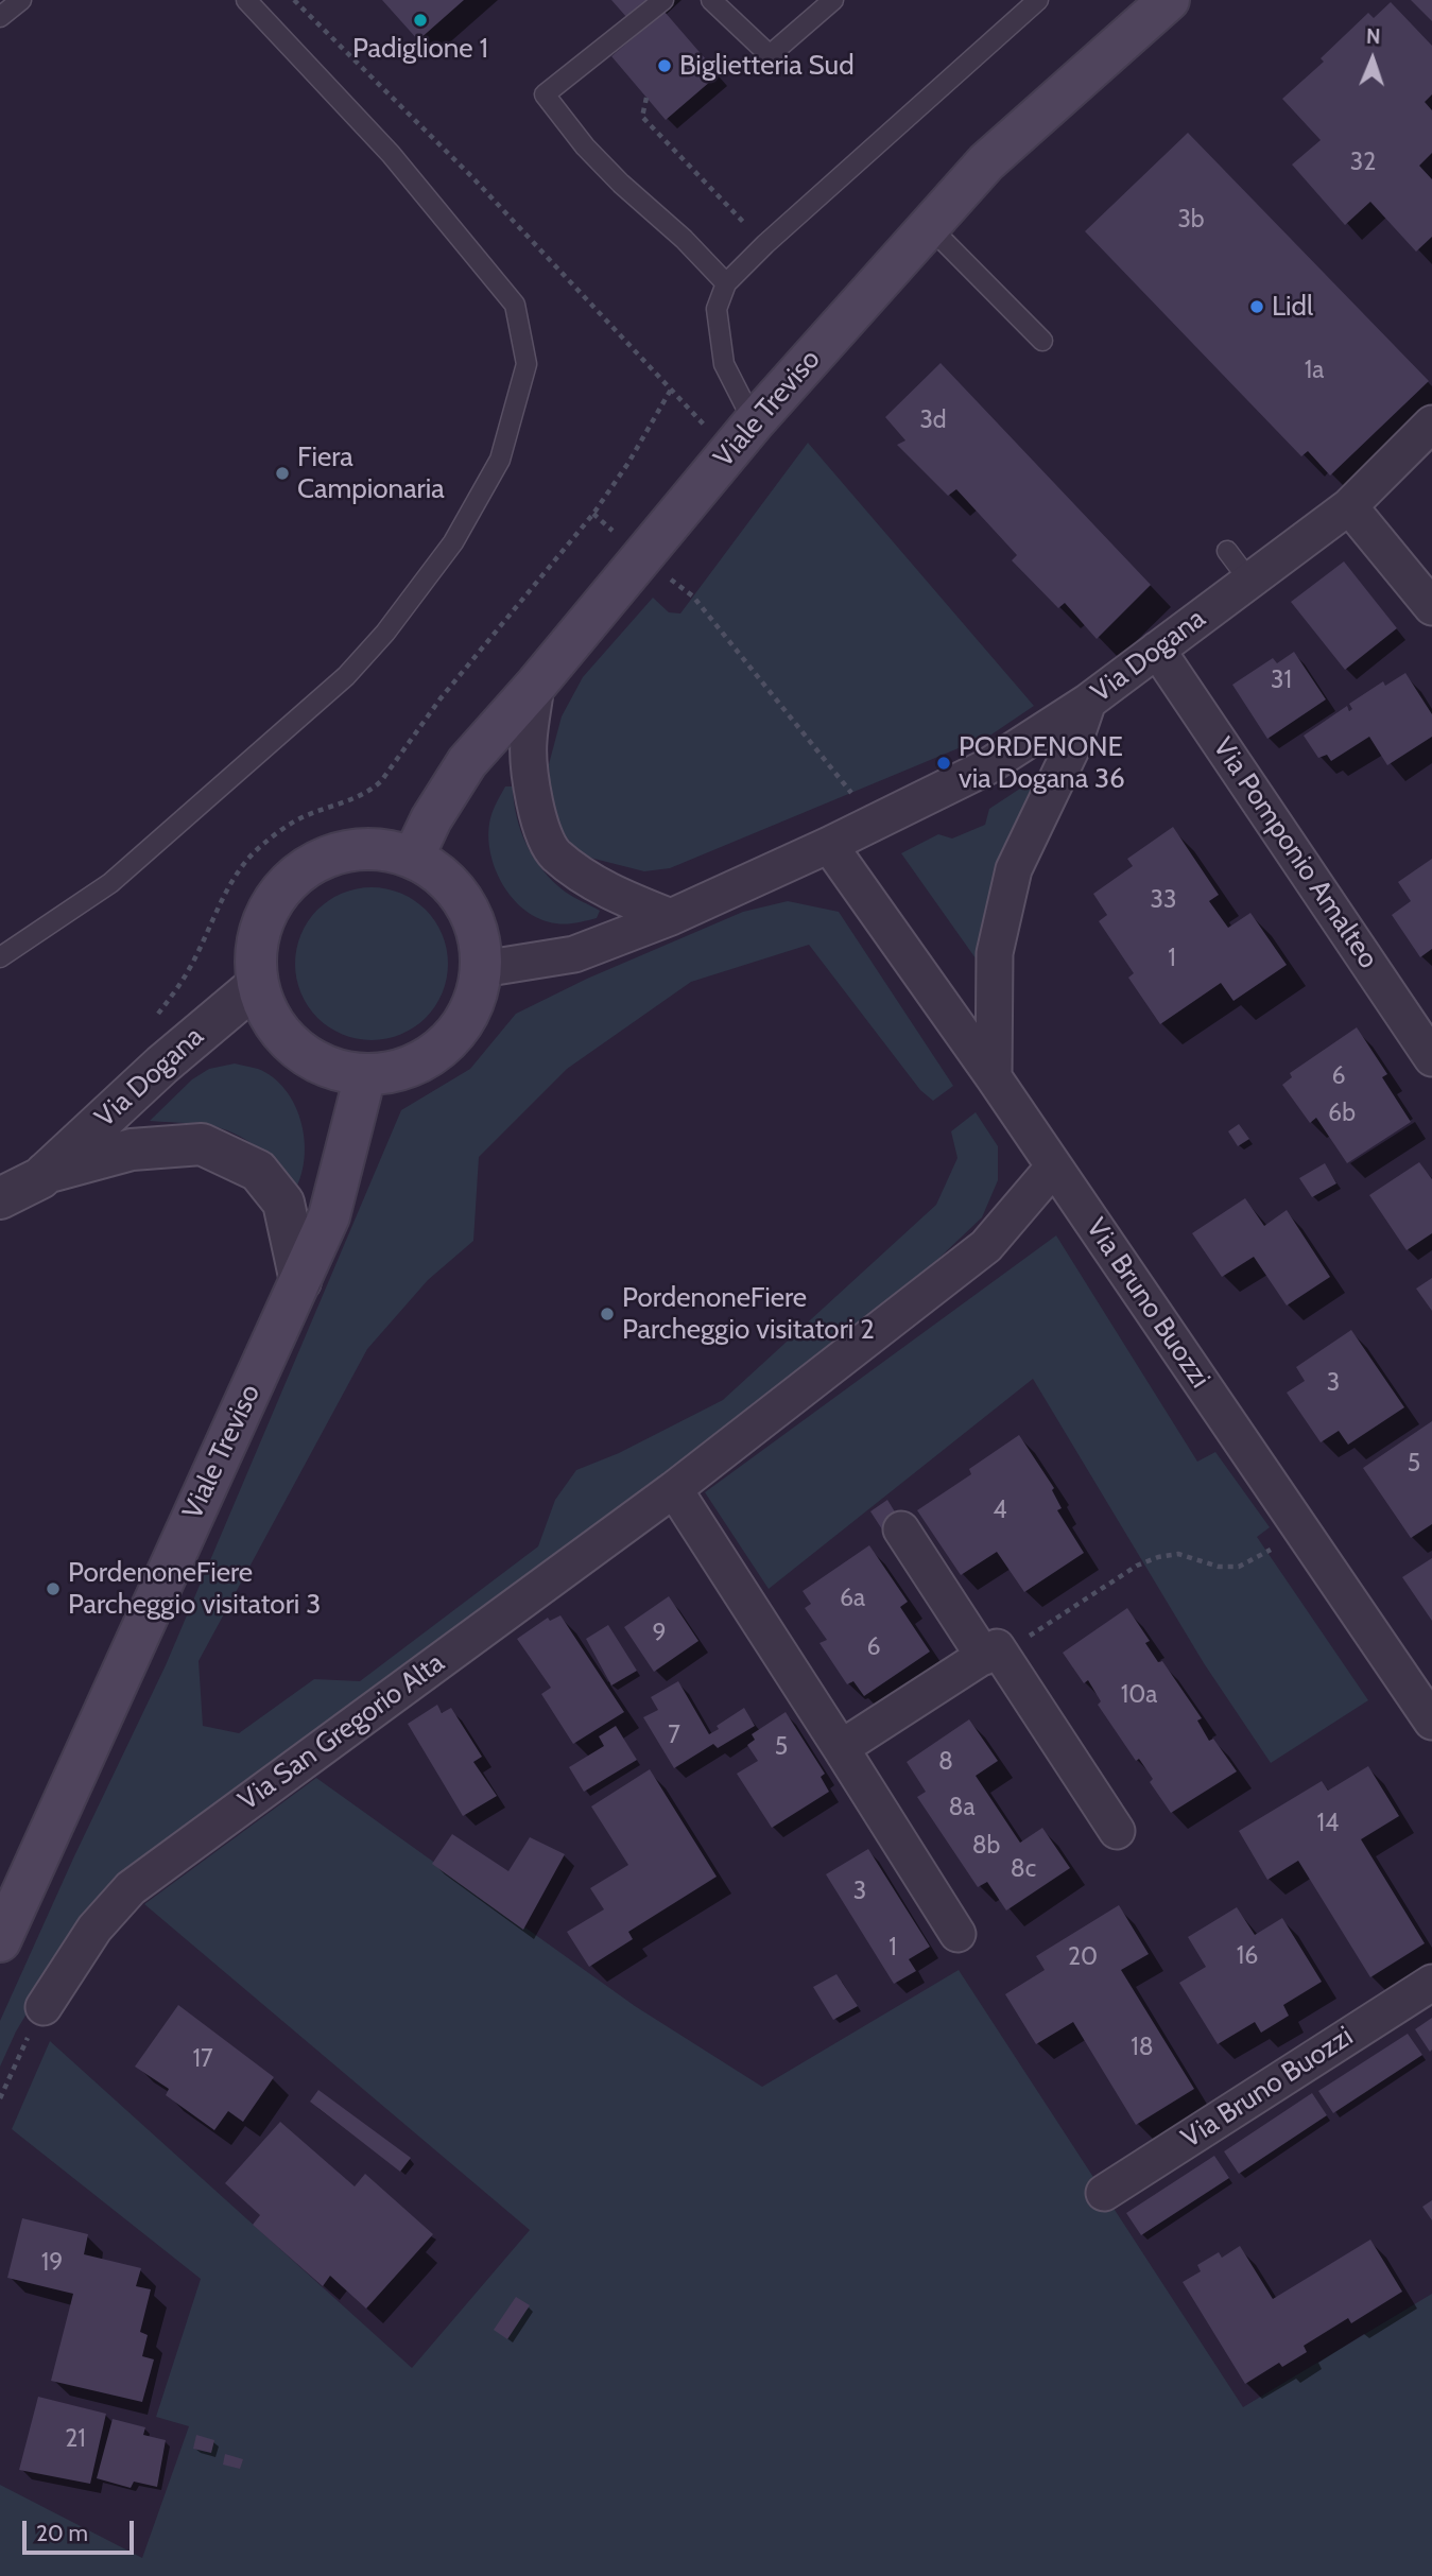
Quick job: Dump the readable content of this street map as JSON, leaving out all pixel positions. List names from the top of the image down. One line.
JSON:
{"streets":{"main road":["Viale Treviso"],"street":["Via Dogana","Via Pomponio Amalteo","Via Bruno Buozzi","Via San Gregorio Alta"]},"crossings":[["Viale Treviso","Via Dogana"],["Via Dogana","Via Pomponio Amalteo"],["Via Dogana","Via Bruno Buozzi"],["Via Bruno Buozzi","Via San Gregorio Alta"]],"places":["Padiglione 1","Biglietteria Sud","Lidl","Fiera Campionaria","PORDENONE via Dogana 36","PordenoneFiere Parcheggio visitatori 2","PordenoneFiere Parcheggio visitatori 3"],"house_numbers":["32","3b","1a","3d","31","33","1","6","6b","3","5","4","6a","9","6","10a","7","5","8","8a","14","8b","8c","3","1","16","20","18","17","19","21"],"scale_bar":"20 m","north":"top"}
